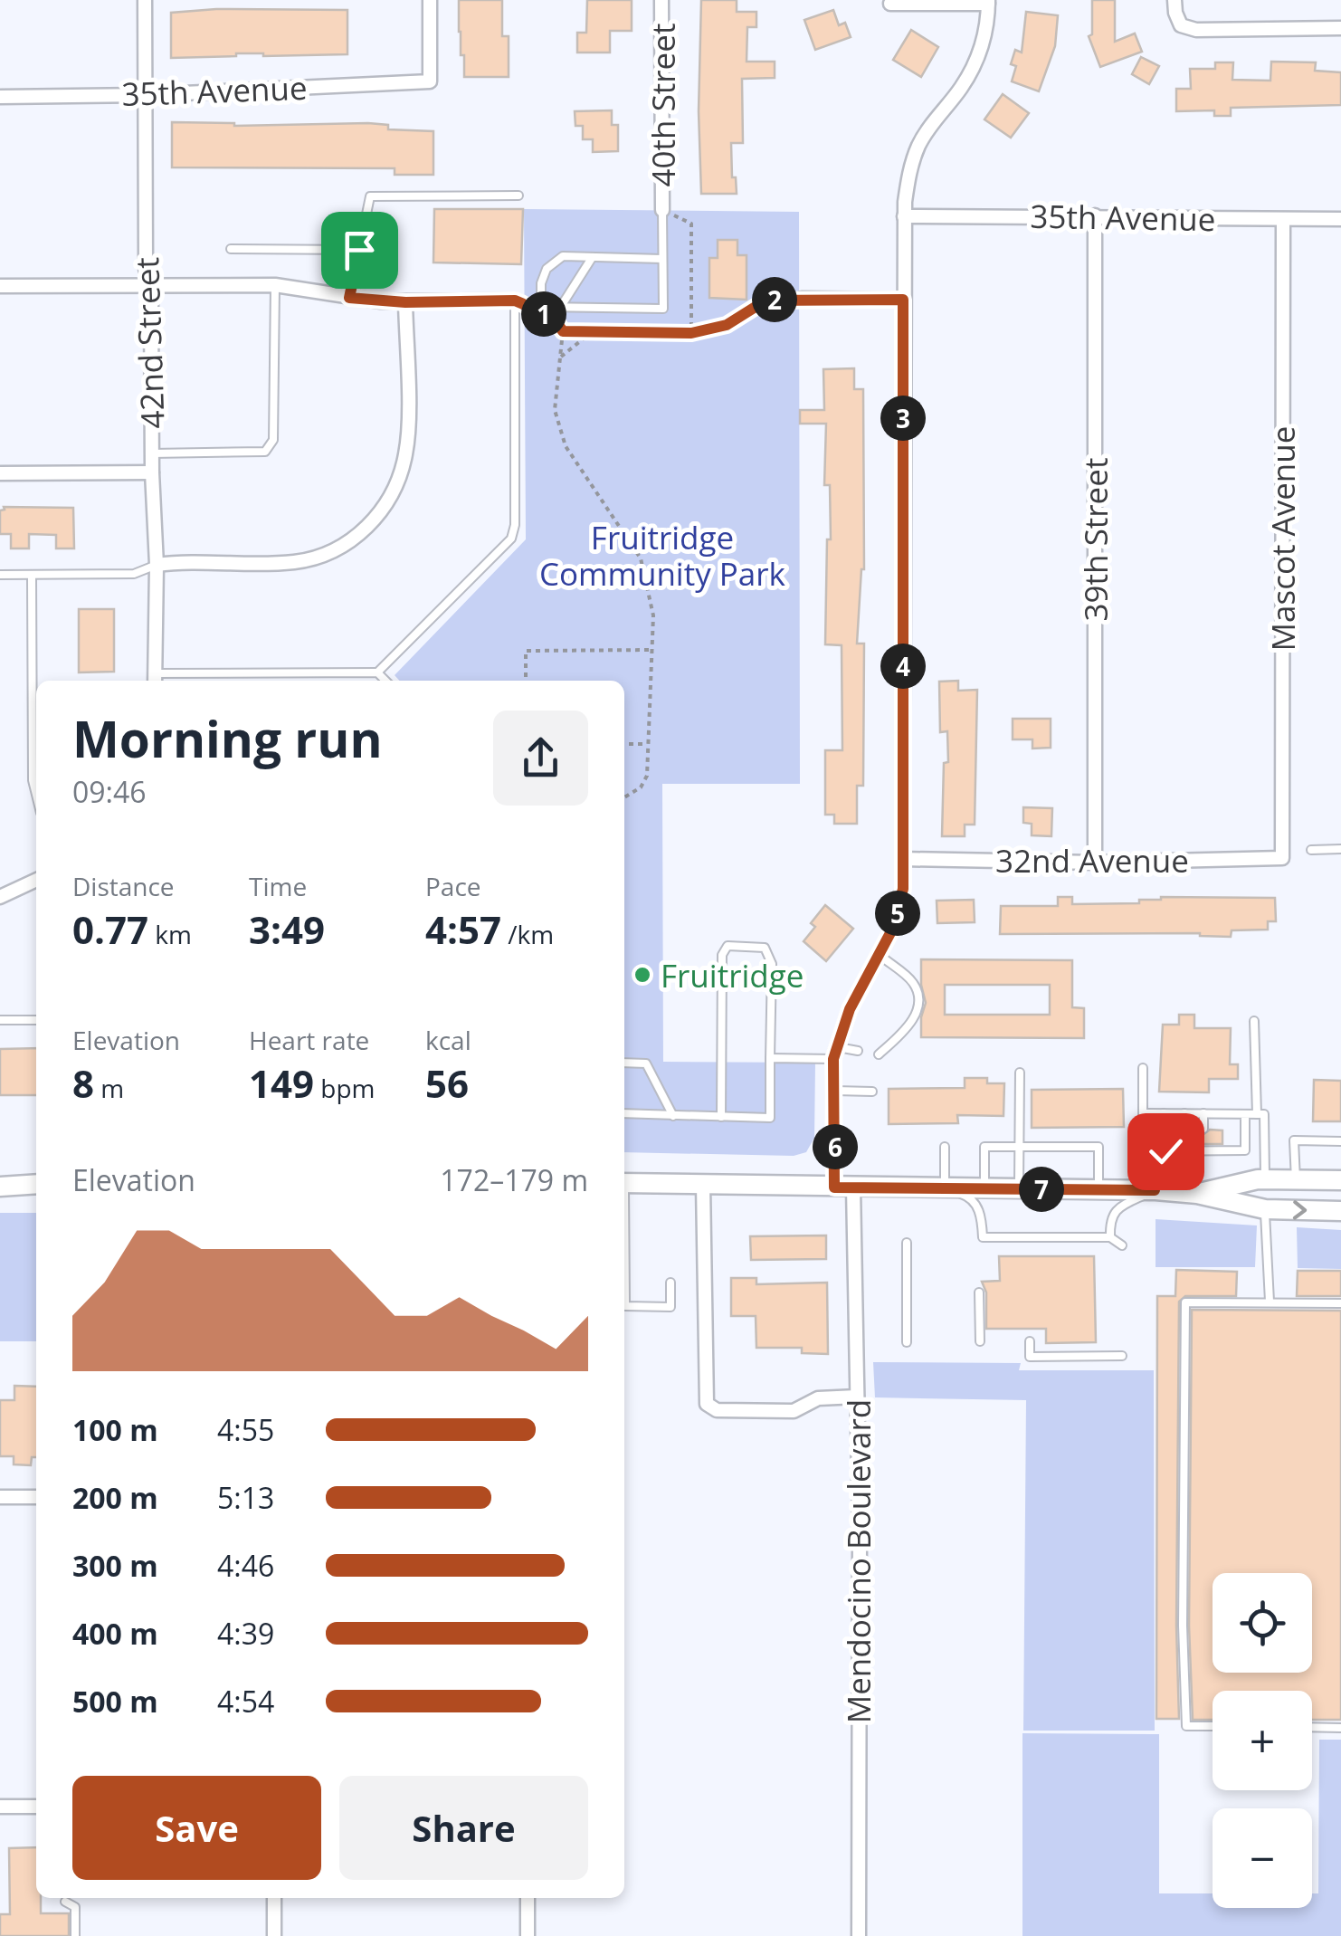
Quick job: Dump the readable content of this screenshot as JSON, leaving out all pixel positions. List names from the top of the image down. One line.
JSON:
{"streets":{"street":["35th Avenue","40th Street","42nd Street","Mascot Avenue","39th Street","32nd Avenue","Mendocino Boulevard"]},"crossings":[["35th Avenue","42nd Street"],["35th Avenue","Mascot Avenue"],["35th Avenue","39th Street"],["35th Avenue","Mendocino Boulevard"],["Mascot Avenue","32nd Avenue"],["39th Street","32nd Avenue"],["32nd Avenue","Mendocino Boulevard"]],"parks":["Fruitridge Community Park"],"places":["Fruitridge"],"page":{"pins":["2","1","3","4","5","6","7"],"heading":["Morning run","09:46"],"stats":[["Distance","0.77 km"],["Time","3:49"],["Pace","4:57 /km"],["Elevation","8 m"],["Heart rate","149 bpm"],["kcal","56"]],"chart":["Elevation","172–179 m"],"list":[{"name":"100 m","note":"4:55"},{"name":"200 m","note":"5:13"},{"name":"300 m","note":"4:46"},{"name":"400 m","note":"4:39"},{"name":"500 m","note":"4:54"}],"map_buttons":["+","−"],"buttons":["Save","Share"]}}
